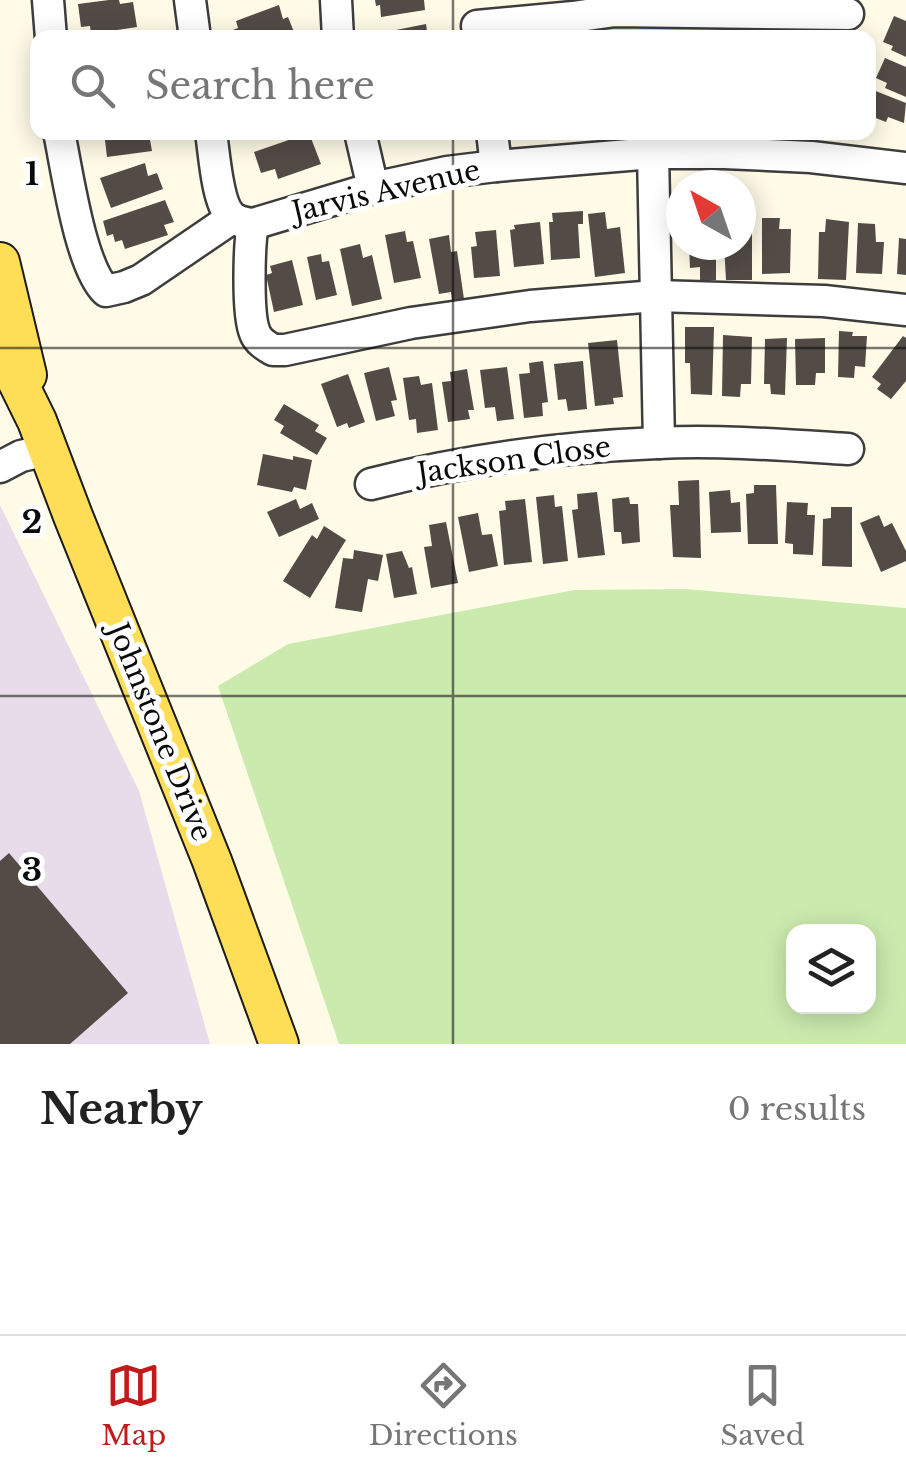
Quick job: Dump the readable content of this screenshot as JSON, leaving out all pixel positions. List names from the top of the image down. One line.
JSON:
{"streets":{"main road":["Johnstone Drive"],"street":["Jarvis Avenue","Jackson Close"]},"north":"top left","page":{"search":"Search here","heading":["Nearby","0 results"],"nav":["Map","Directions","Saved"]},"grid":{"rows":["1","2","3"]}}
